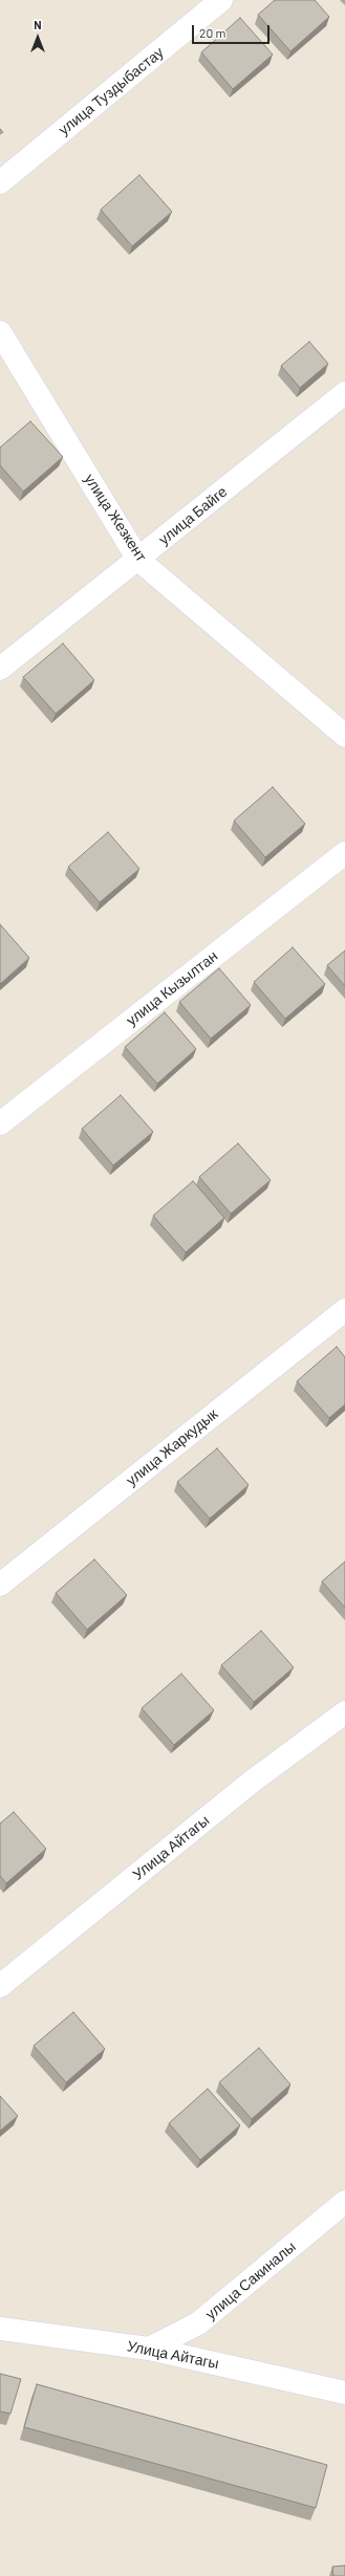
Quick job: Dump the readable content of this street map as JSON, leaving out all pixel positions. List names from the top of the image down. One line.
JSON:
{"streets":{"street":["улица Туздыбастау","улица Байге","улица Жезкент","улица Кызылтан","улица Жаркудык","Улица Айтагы","улица Сакиналы"]},"crossings":[["улица Байге","улица Жезкент"],["Улица Айтагы","улица Сакиналы"]],"scale_bar":"20 m","north":"top"}
